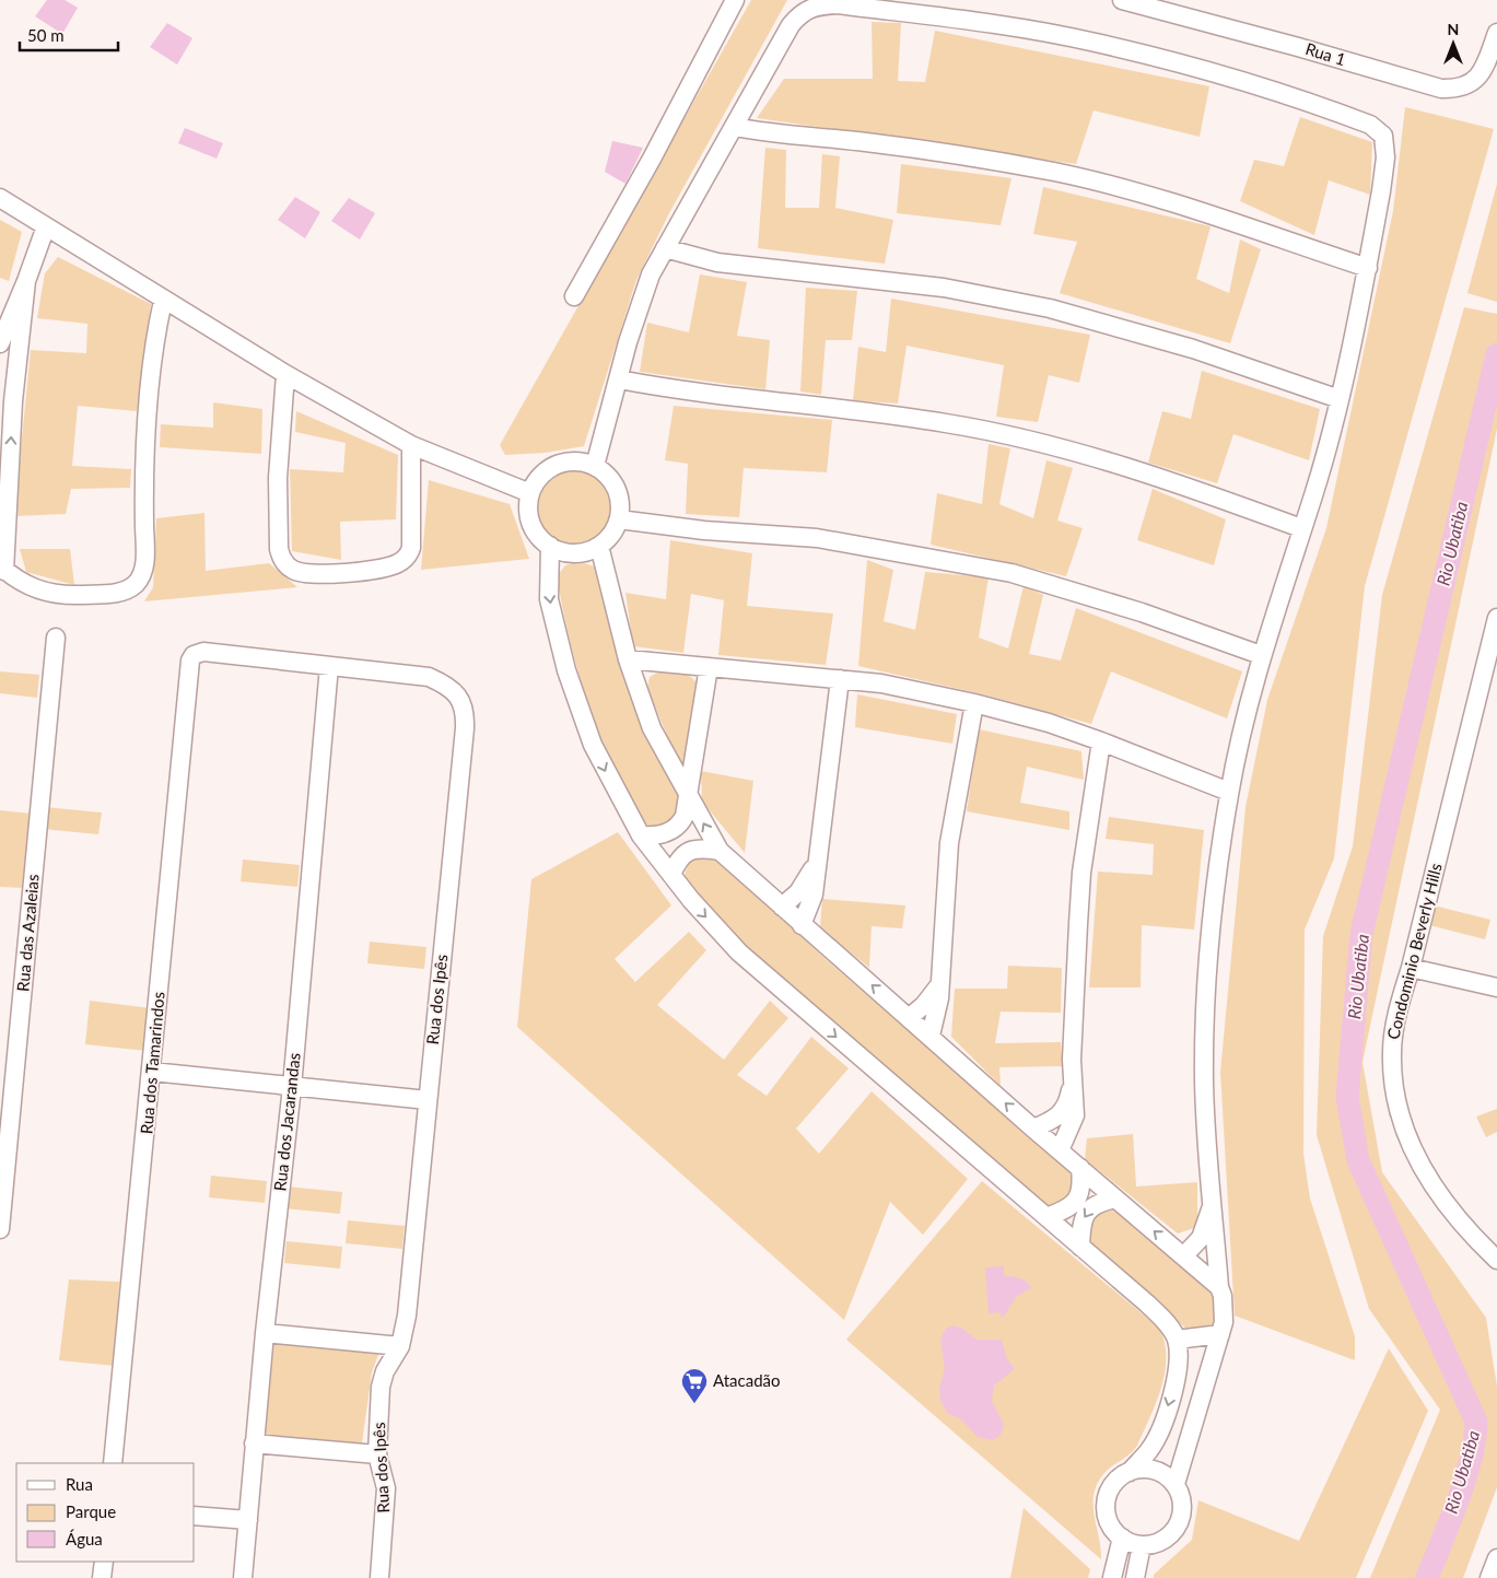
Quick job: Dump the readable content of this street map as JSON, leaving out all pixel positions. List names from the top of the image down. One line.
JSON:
{"streets":{"street":["Rua 1","Rua das Azaleias","Condominio Beverly Hills","Rua dos Ipês","Rua dos Tamarindos","Rua dos Jacarandas"]},"crossings":[["Rua dos Ipês","Rua dos Tamarindos"],["Rua dos Ipês","Rua dos Jacarandas"]],"water":["Rio Ubatiba"],"places":{"supermarket":["Atacadão"]},"legend":["Rua","Parque","Água"],"scale_bar":"50 m","north":"top"}
